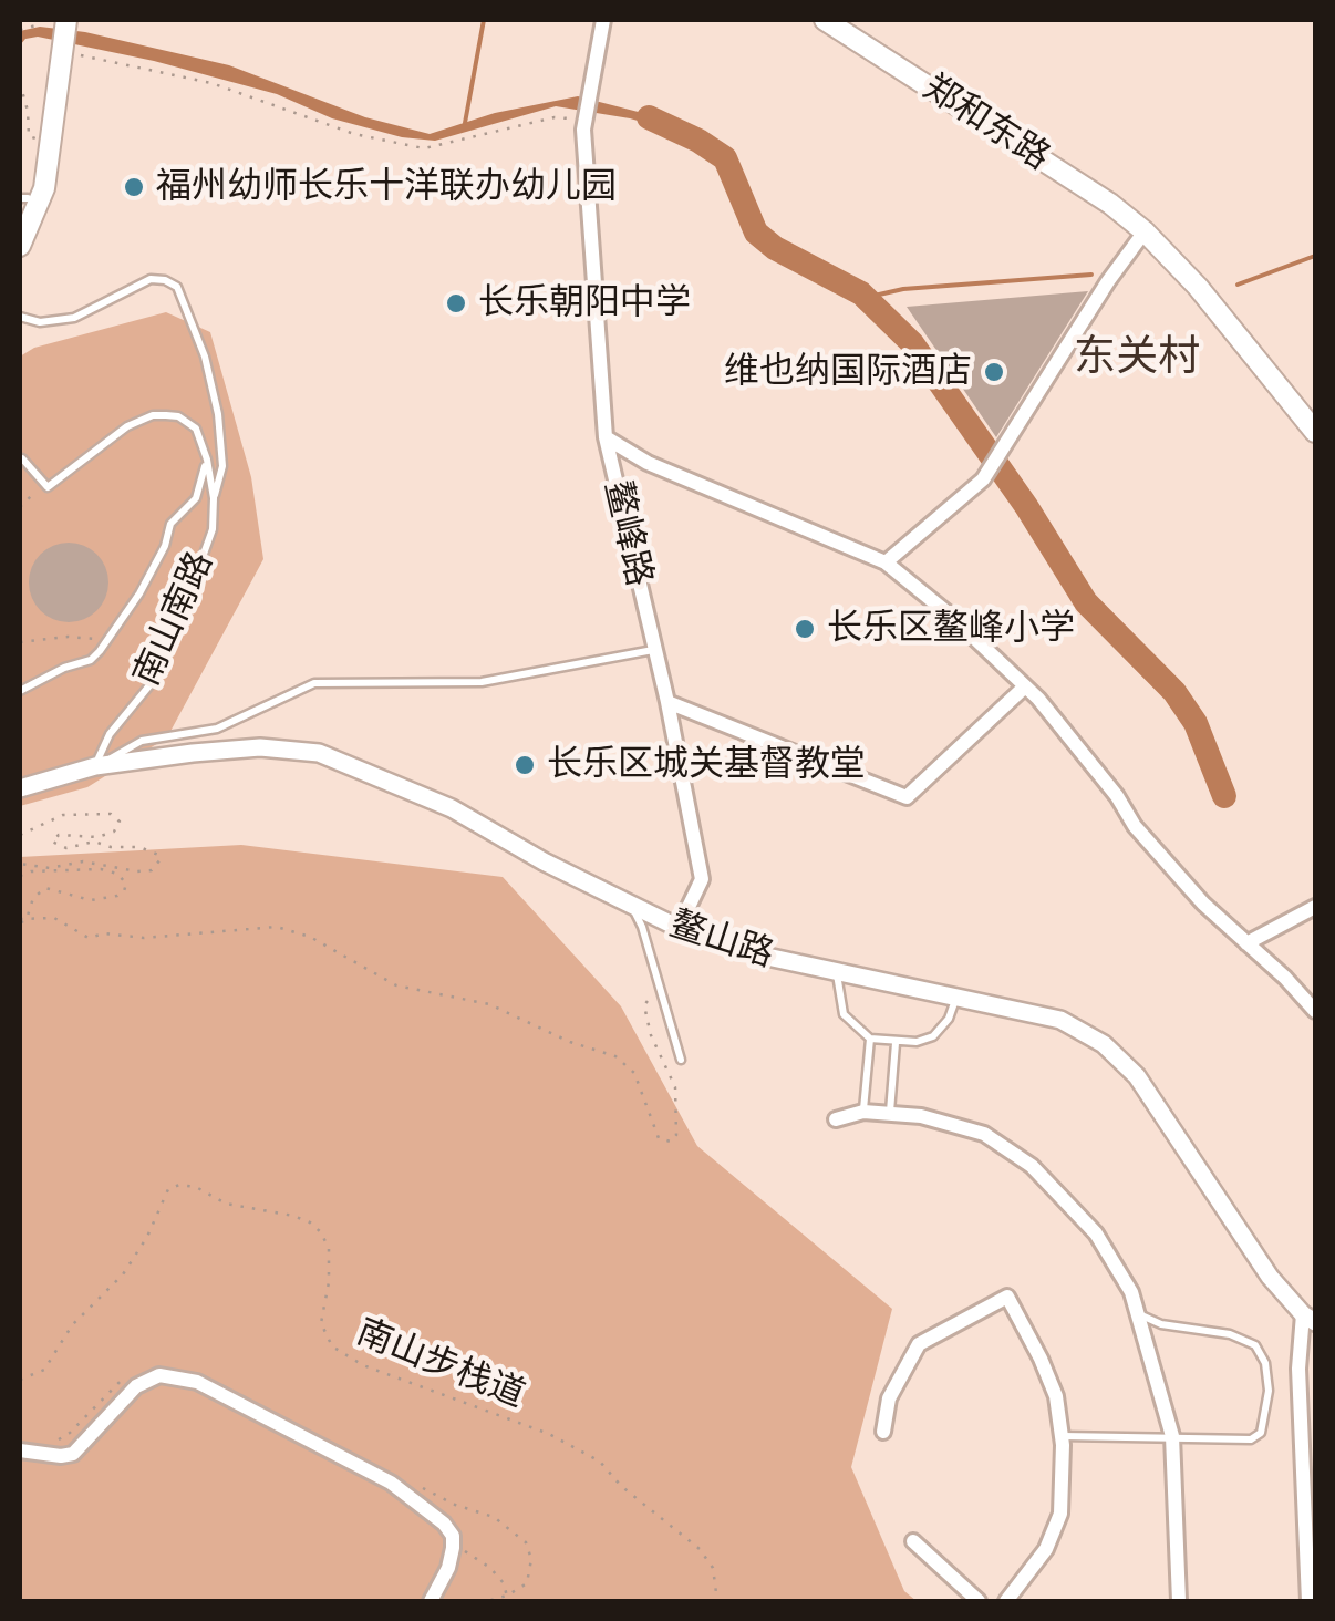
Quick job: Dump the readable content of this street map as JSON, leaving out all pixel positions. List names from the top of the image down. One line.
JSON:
{"streets":{"main road":["郑和东路"],"street":["鳌峰路","鳌山路"],"lane":["南山南路"],"path":["南山步栈道"]},"crossings":[["鳌峰路","鳌山路"],["南山南路","鳌山路"]],"districts":["东关村"],"places":["福州幼师长乐十洋联办幼儿园","长乐朝阳中学","维也纳国际酒店","长乐区鳌峰小学","长乐区城关基督教堂"]}
